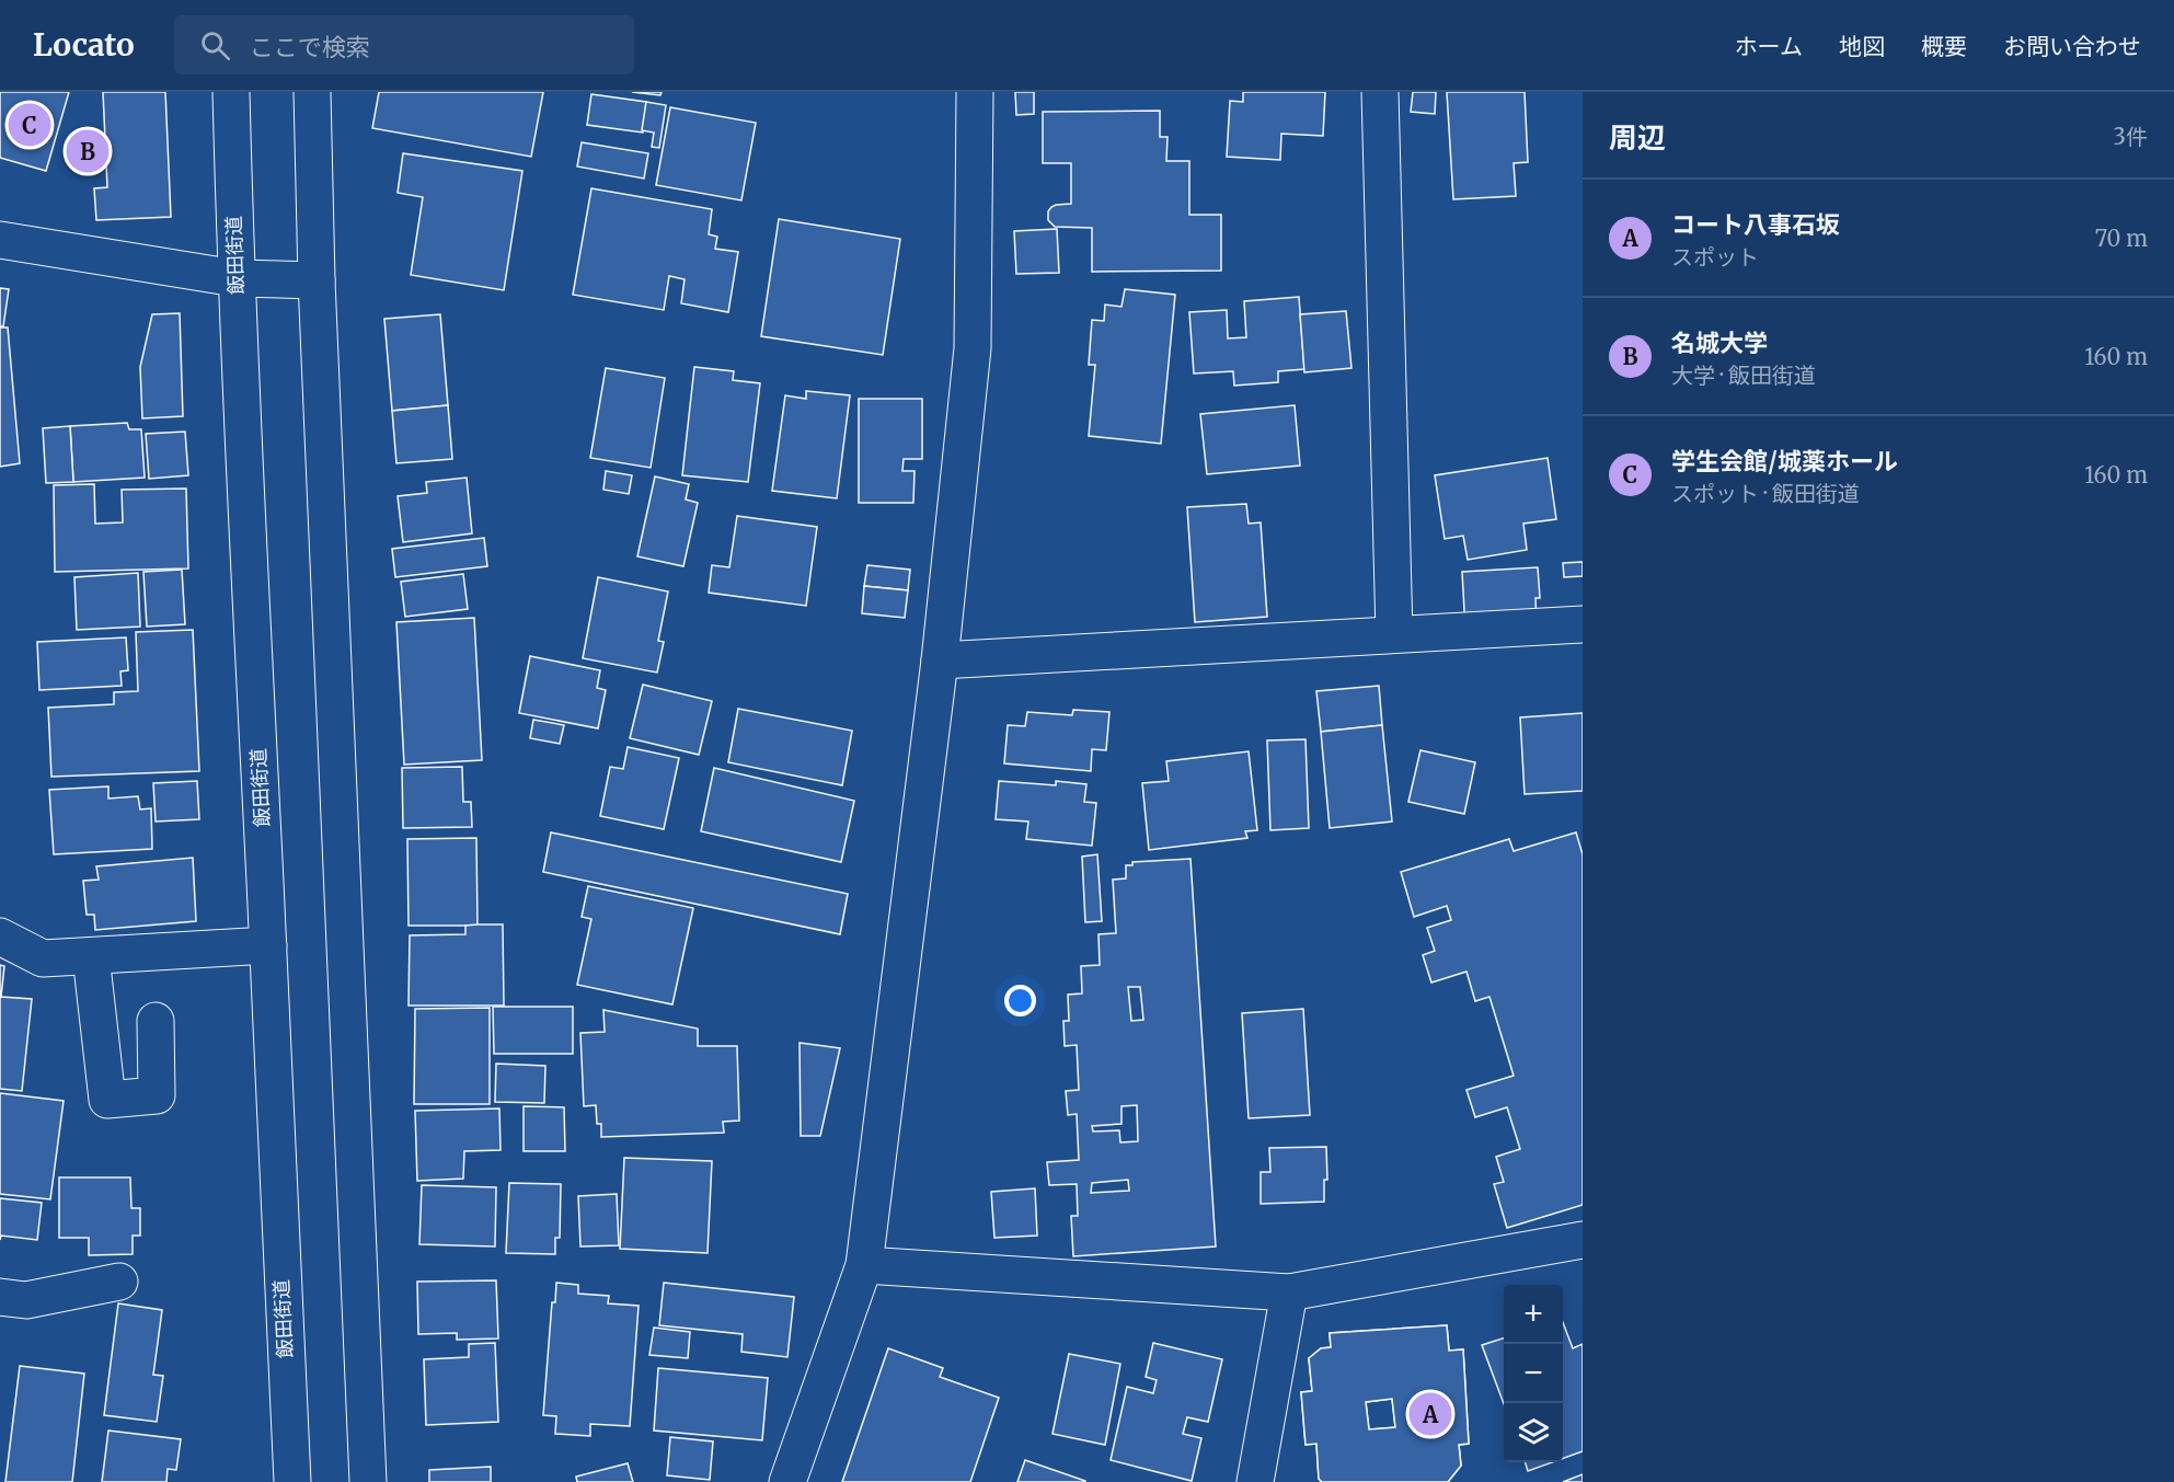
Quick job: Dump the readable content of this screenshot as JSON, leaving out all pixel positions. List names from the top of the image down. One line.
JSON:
{"streets":{"main road":["飯田街道"]},"page":{"header":"Locato","search":"ここで検索","nav":["ホーム","地図","概要","お問い合わせ"],"heading":["周辺","3件"],"pins":["C","B","A"],"list":[{"mark":"A","name":"コート八事石坂","note":"スポット","value":"70 m"},{"mark":"B","name":"名城大学","note":"大学 · 飯田街道","value":"160 m"},{"mark":"C","name":"学生会館/城薬ホール","note":"スポット · 飯田街道","value":"160 m"}],"map_buttons":["+","−"]}}
